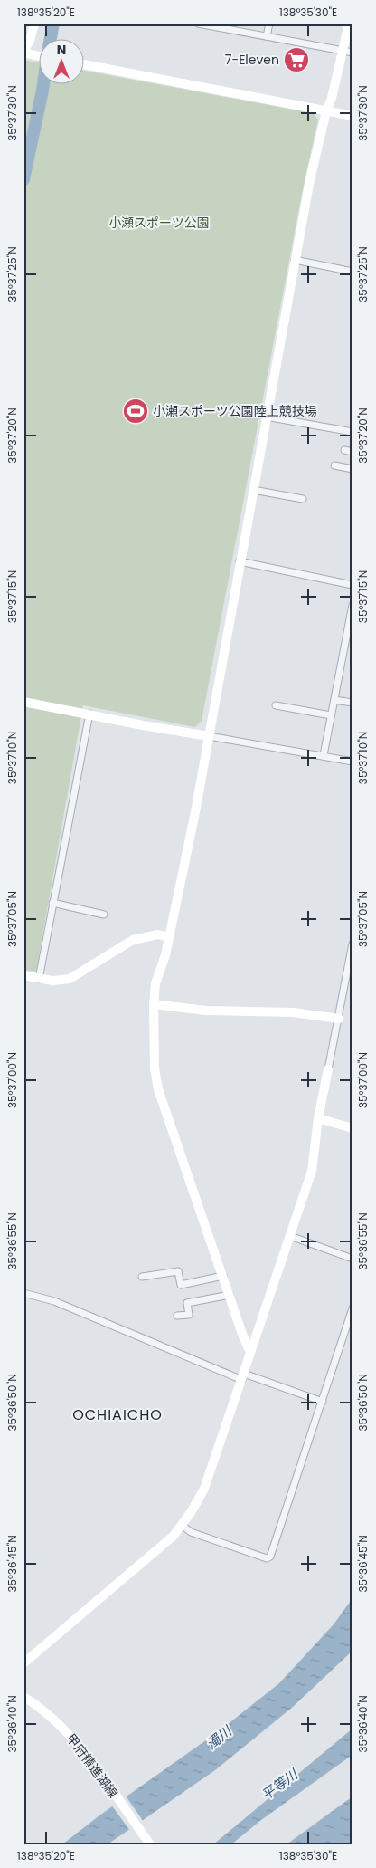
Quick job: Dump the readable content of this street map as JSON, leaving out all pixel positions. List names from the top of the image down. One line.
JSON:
{"streets":{"street":["甲府精進湖線"]},"districts":["OCHIAICHO"],"water":["濁川","平等川"],"parks":["小瀬スポーツ公園"],"places":{"supermarket":["7-Eleven"],"sports":["小瀬スポーツ公園陸上競技場"]},"north":"top","coordinates":["138°35'20\"E","138°35'30\"E","35°37'30\"N","35°37'25\"N","35°37'20\"N","35°37'15\"N","35°37'10\"N","35°37'05\"N","35°37'00\"N","35°36'55\"N","35°36'50\"N","35°36'45\"N","35°36'40\"N"]}
